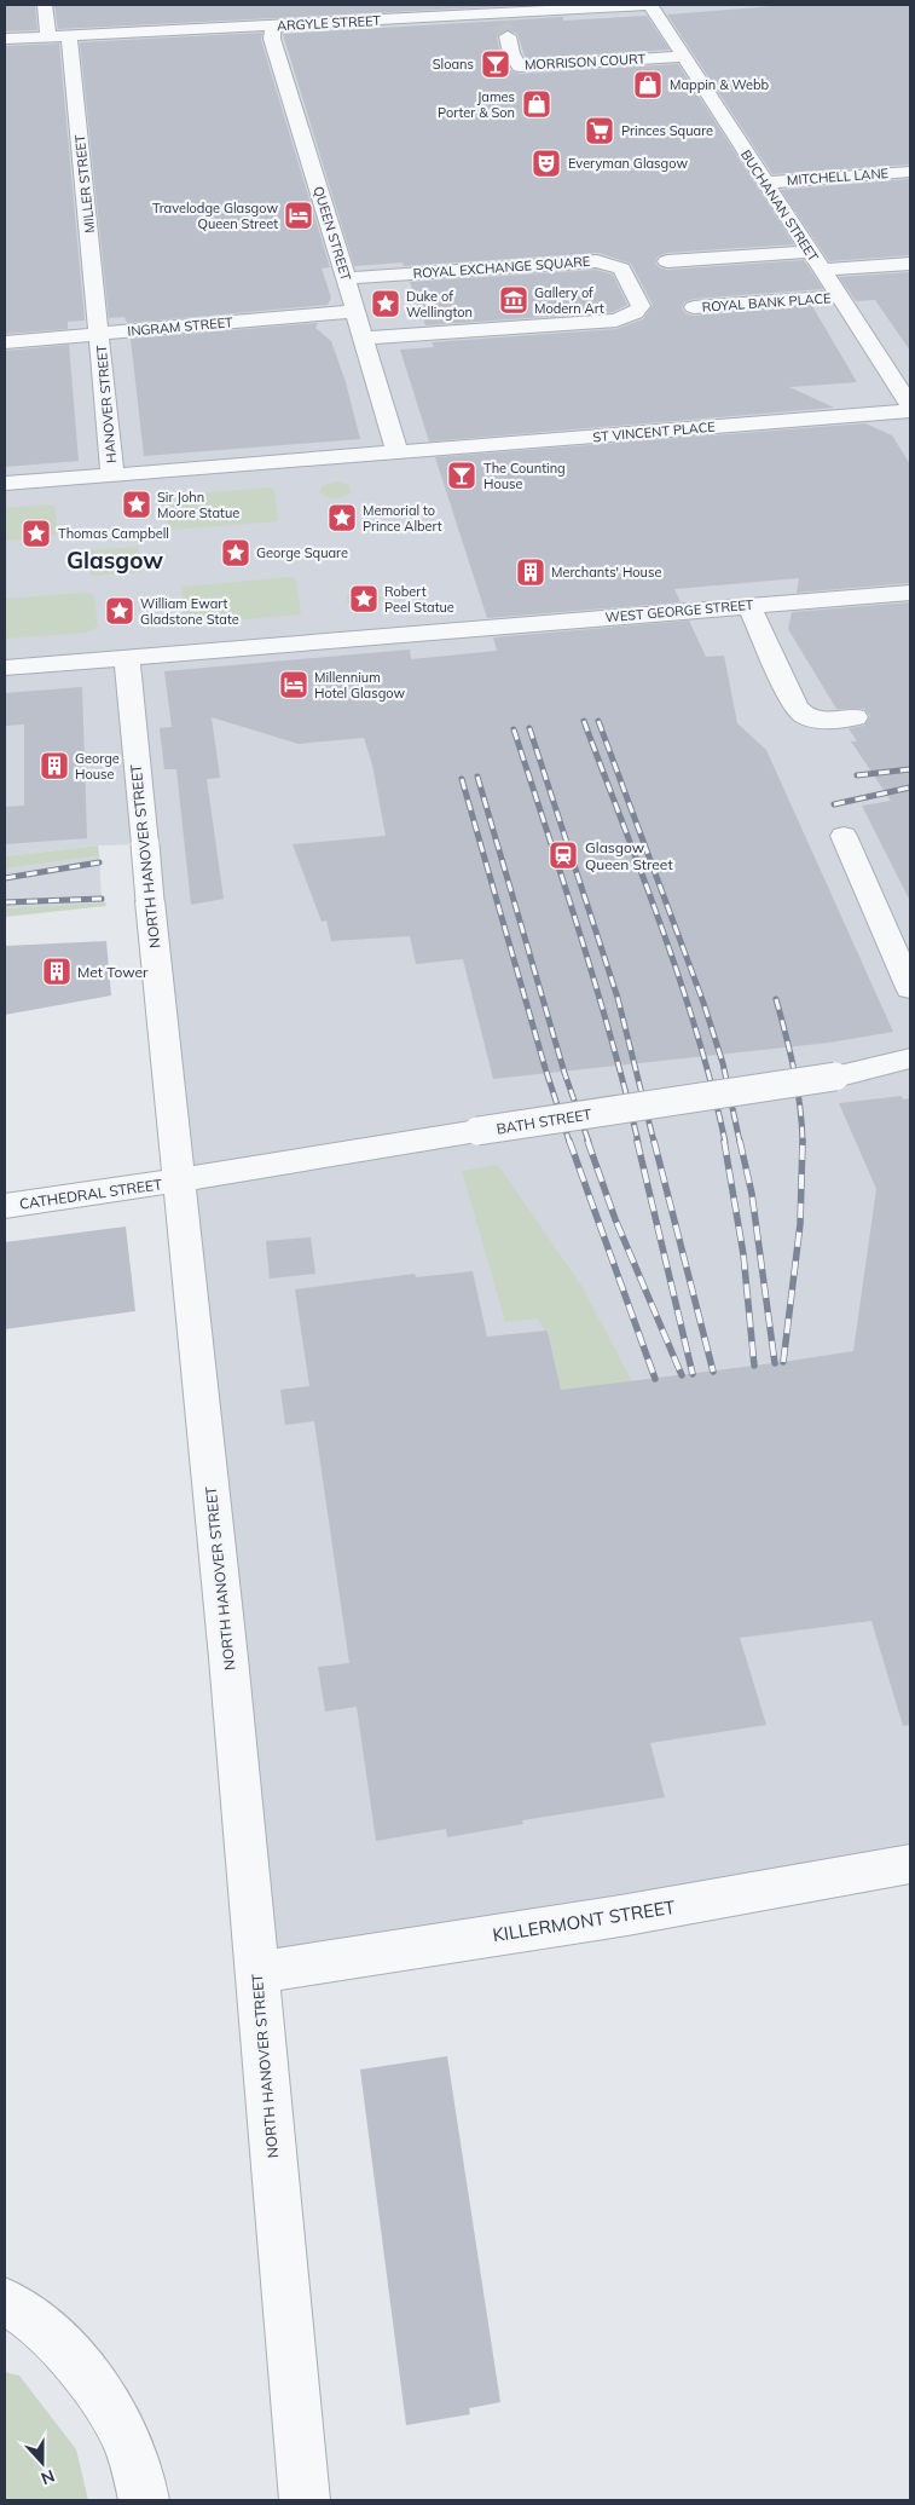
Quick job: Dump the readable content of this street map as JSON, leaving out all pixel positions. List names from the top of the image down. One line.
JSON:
{"streets":{"street":["ARGYLE STREET","MORRISON COURT","MITCHELL LANE","MILLER STREET","BUCHANAN STREET","QUEEN STREET","ROYAL EXCHANGE SQUARE","ROYAL BANK PLACE","INGRAM STREET","HANOVER STREET","ST VINCENT PLACE","WEST GEORGE STREET","NORTH HANOVER STREET","BATH STREET","CATHEDRAL STREET","KILLERMONT STREET"]},"crossings":[["ARGYLE STREET","MORRISON COURT"],["ARGYLE STREET","MILLER STREET"],["ARGYLE STREET","BUCHANAN STREET"],["ARGYLE STREET","QUEEN STREET"],["MORRISON COURT","BUCHANAN STREET"],["MITCHELL LANE","BUCHANAN STREET"],["MILLER STREET","INGRAM STREET"],["MILLER STREET","HANOVER STREET"],["BUCHANAN STREET","ROYAL EXCHANGE SQUARE"],["BUCHANAN STREET","ROYAL BANK PLACE"],["QUEEN STREET","ROYAL EXCHANGE SQUARE"],["QUEEN STREET","INGRAM STREET"],["QUEEN STREET","ST VINCENT PLACE"],["INGRAM STREET","HANOVER STREET"],["WEST GEORGE STREET","NORTH HANOVER STREET"],["NORTH HANOVER STREET","BATH STREET"],["NORTH HANOVER STREET","CATHEDRAL STREET"],["NORTH HANOVER STREET","KILLERMONT STREET"],["BATH STREET","CATHEDRAL STREET"]],"districts":["Glasgow"],"places":{"bar":["Sloans","The Counting House"],"shop":["Mappin & Webb","James Porter & Son"],"supermarket":["Princes Square"],"theatre":["Everyman Glasgow"],"hotel":["Travelodge Glasgow Queen Street","Millennium Hotel Glasgow"],"museum":["Gallery of Modern Art"],"place":["Duke of Wellington","Sir John Moore Statue","Memorial to Prince Albert","Thomas Campbell","George Square","Robert Peel Statue","William Ewart Gladstone State"],"building":["Merchants' House","George House","Met Tower"],"station":["Glasgow Queen Street"]},"north":"bottom"}
